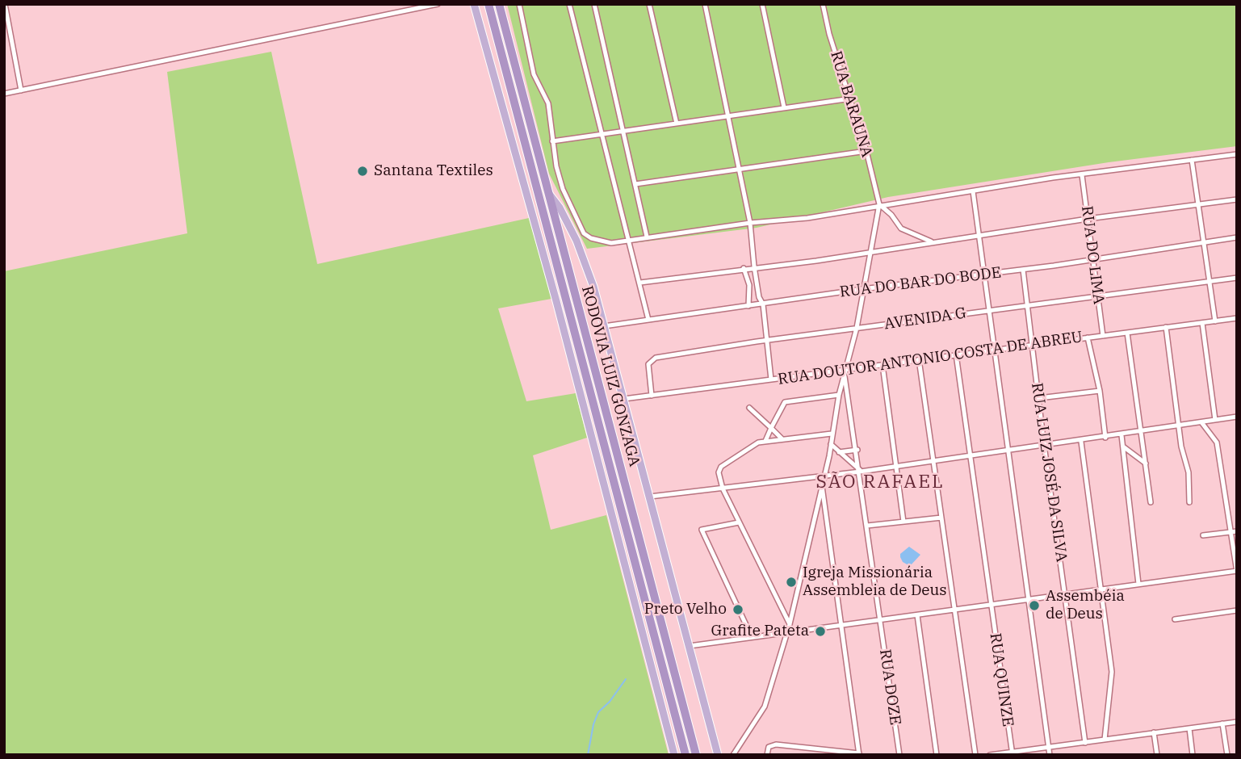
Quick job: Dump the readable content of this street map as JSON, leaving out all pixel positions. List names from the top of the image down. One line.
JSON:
{"streets":{"highway":["RODOVIA LUIZ GONZAGA"],"street":["RUA BARAUNA","RUA DO LIMA","RUA DO BAR DO BODE","AVENIDA G","RUA DOUTOR ANTONIO COSTA DE ABREU","RUA LUIZ JOSÉ DA SILVA","RUA QUINZE","RUA DOZE"]},"crossings":[["RUA DO LIMA","RUA DO BAR DO BODE"],["RUA DO LIMA","AVENIDA G"],["RUA DO LIMA","RUA DOUTOR ANTONIO COSTA DE ABREU"],["RUA DO BAR DO BODE","RUA LUIZ JOSÉ DA SILVA"],["AVENIDA G","RUA DOUTOR ANTONIO COSTA DE ABREU"],["AVENIDA G","RUA LUIZ JOSÉ DA SILVA"],["RUA DOUTOR ANTONIO COSTA DE ABREU","RUA LUIZ JOSÉ DA SILVA"],["RUA DOUTOR ANTONIO COSTA DE ABREU","RUA QUINZE"],["RUA DOUTOR ANTONIO COSTA DE ABREU","RUA DOZE"]],"districts":["SÃO RAFAEL"],"places":["Santana Textiles","Igreja Missionária Assembleia de Deus","Assembéia de Deus","Preto Velho","Grafite Pateta"]}
